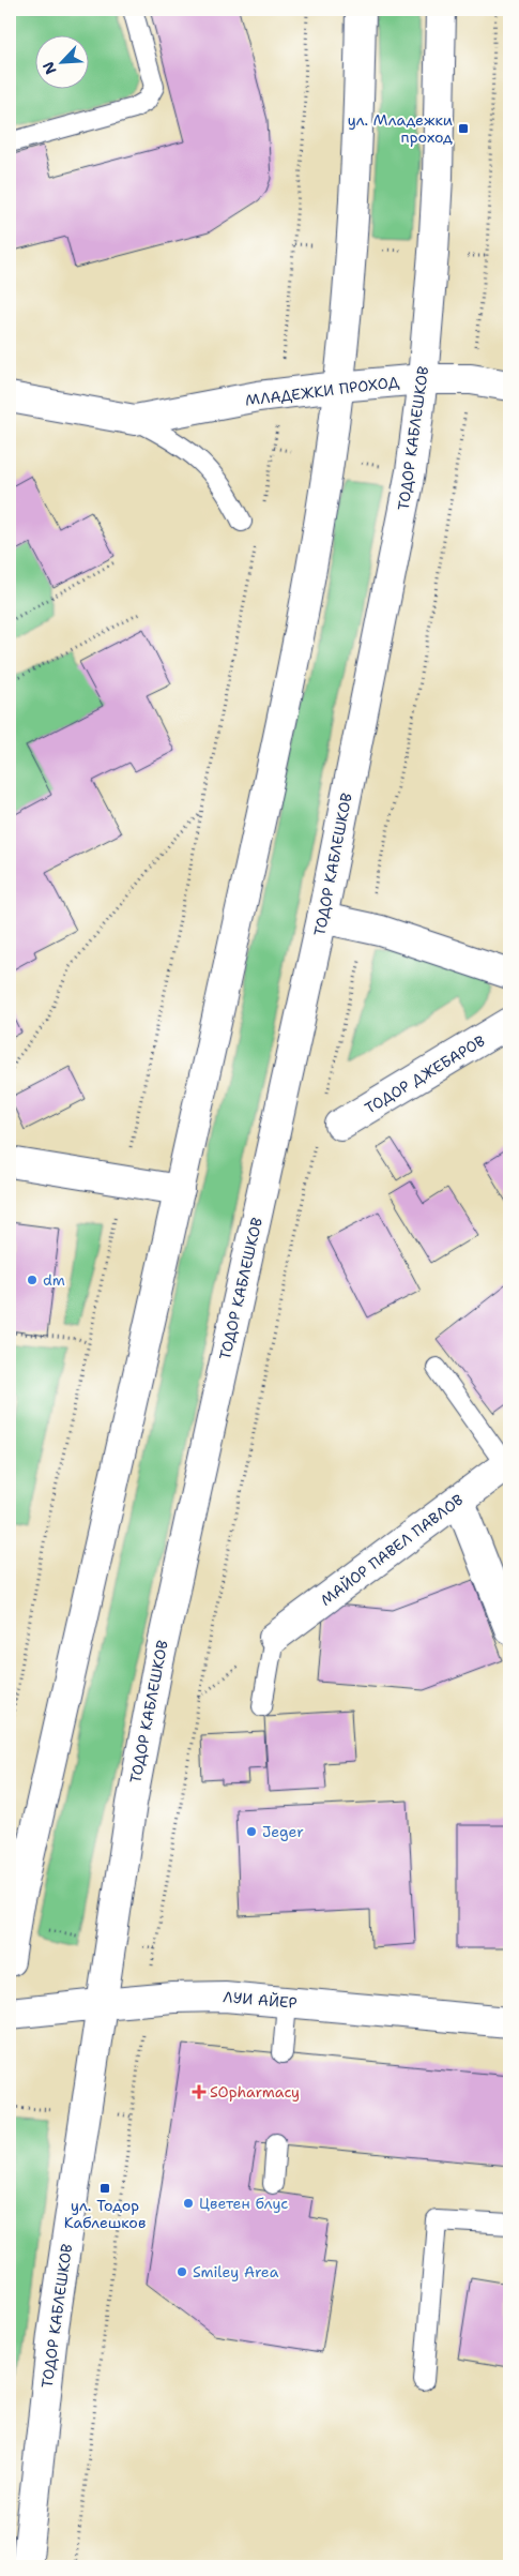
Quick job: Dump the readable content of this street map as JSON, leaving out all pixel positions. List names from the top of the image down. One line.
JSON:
{"streets":{"main road":["МЛАДЕЖКИ ПРОХОД","ТОДОР КАБЛЕШКОВ","ТОДОР ДЖЕБАРОВ","МАЙОР ПАВЕЛ ПАВЛОВ","ЛУИ АЙЕР"]},"crossings":[["МЛАДЕЖКИ ПРОХОД","ТОДОР КАБЛЕШКОВ"],["ТОДОР КАБЛЕШКОВ","ЛУИ АЙЕР"]],"places":{"transit":["ул. Младежки проход","ул. Тодор Каблешков"],"other":["dm","Jeger","Цветен блус","Smiley Area"],"health":["SOpharmacy"]},"north":"bottom left"}
